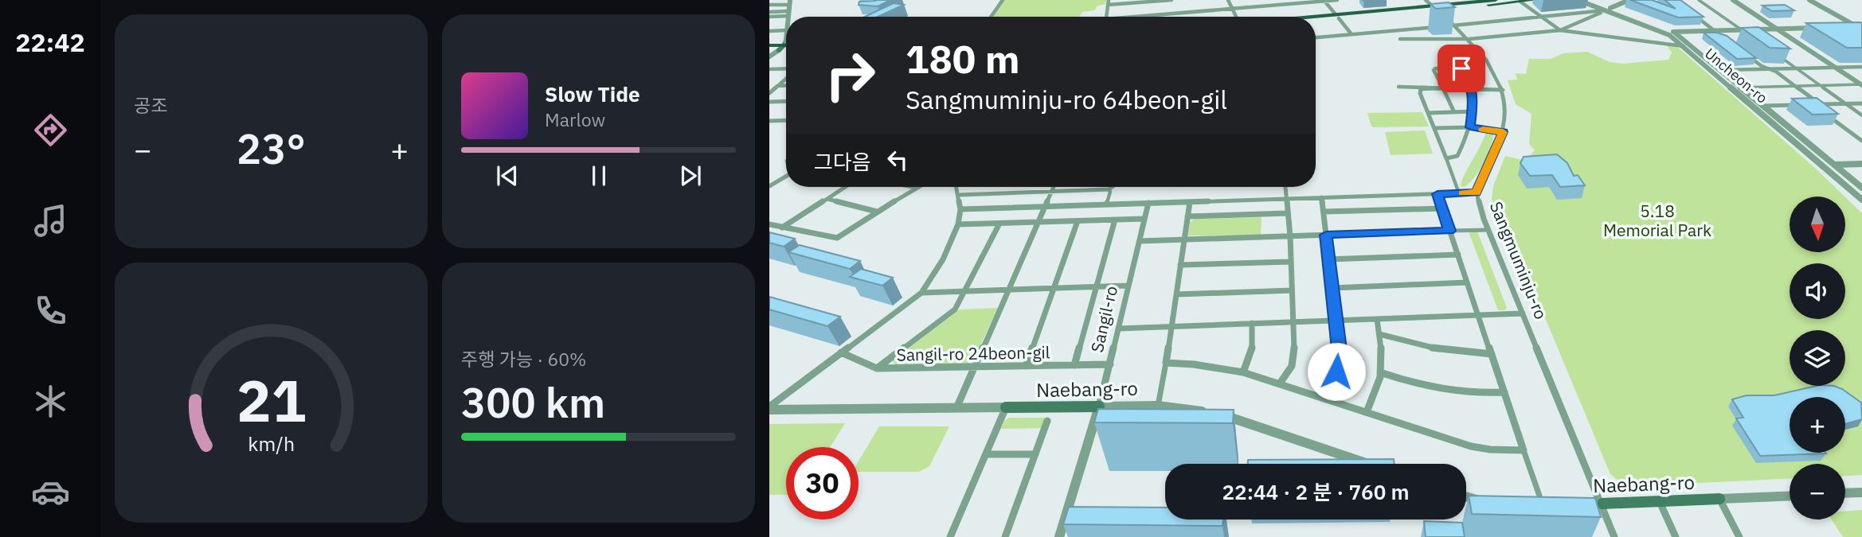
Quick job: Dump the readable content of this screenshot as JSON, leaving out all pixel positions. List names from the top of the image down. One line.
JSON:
{"streets":{"main road":["Naebang-ro"],"street":["Uncheon-ro","Sangmuminju-ro","Sangil-ro","Sangil-ro 24beon-gil"]},"crossings":[["Sangmuminju-ro","Naebang-ro"],["Sangil-ro","Sangil-ro 24beon-gil"],["Sangil-ro","Naebang-ro"]],"parks":["5.18 Memorial Park"],"north":"bottom","page":{"tabs":"22:42","tile":["공조",["주행 가능 · 60%","300 km"]],"turn":["180 m","Sangmuminju-ro 64beon-gil"],"song":["Slow Tide","Marlow"],"heat":["−","23°","+"],"then":"그다음","map_buttons":["+","−"],"limit":"30","trip":"22:44 · 2 분 · 760 m","gauge":["21","km/h"]}}
